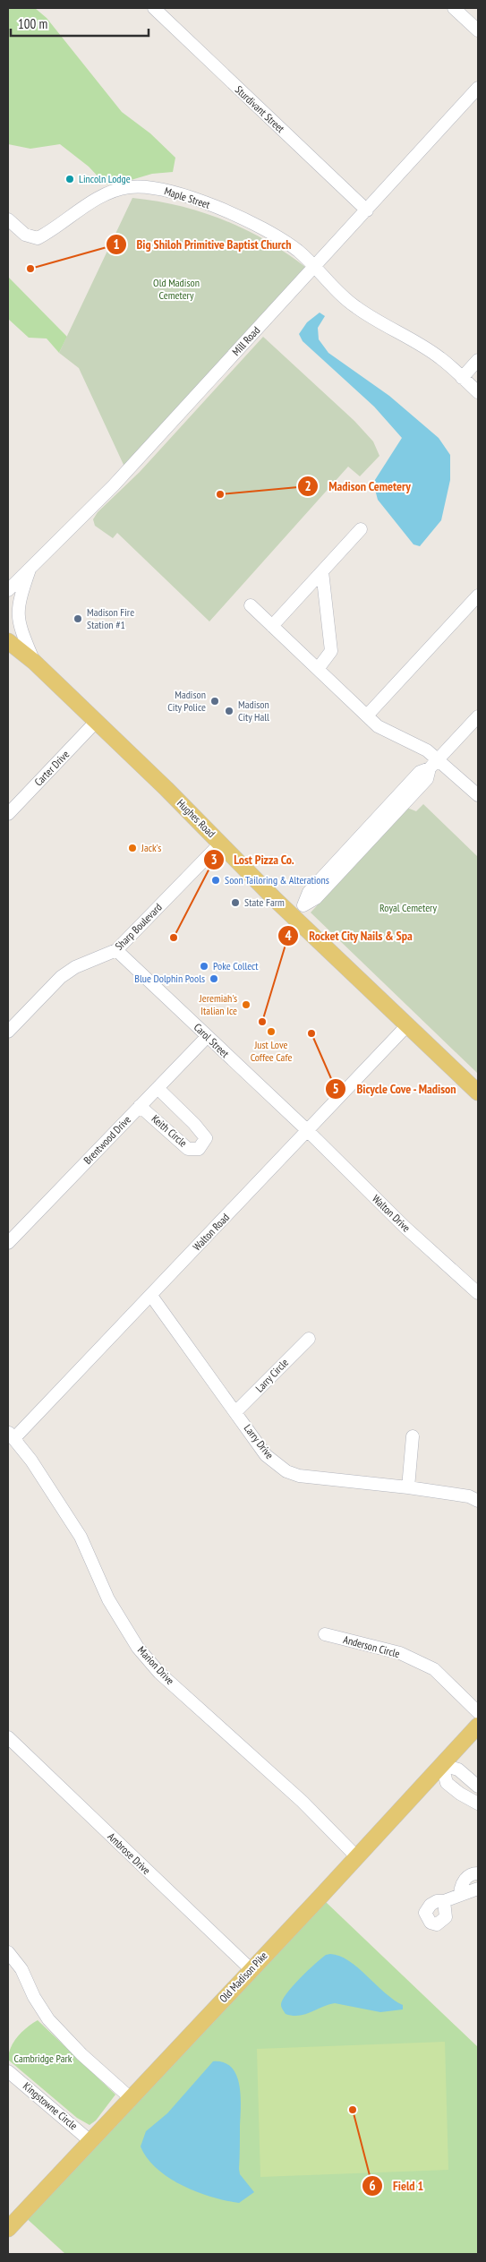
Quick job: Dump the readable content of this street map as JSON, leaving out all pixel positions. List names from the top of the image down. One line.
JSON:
{"streets":{"main road":["Hughes Road","Old Madison Pike"],"street":["Sturdivant Street","Maple Street","Mill Road","Carter Drive","Sharp Boulevard","Carol Street","Keith Circle","Brentwood Drive","Walton Drive","Walton Road","Larry Circle","Larry Drive","Anderson Circle","Marion Drive","Ambrose Drive","Kingstowne Circle"]},"crossings":[["Sturdivant Street","Mill Road"],["Maple Street","Mill Road"],["Carter Drive","Hughes Road"],["Hughes Road","Sharp Boulevard"],["Hughes Road","Walton Road"],["Sharp Boulevard","Carol Street"],["Carol Street","Brentwood Drive"],["Carol Street","Walton Drive"],["Carol Street","Walton Road"],["Keith Circle","Brentwood Drive"],["Walton Drive","Walton Road"],["Walton Road","Larry Drive"],["Walton Road","Marion Drive"],["Larry Circle","Larry Drive"],["Marion Drive","Old Madison Pike"],["Ambrose Drive","Old Madison Pike"],["Old Madison Pike","Kingstowne Circle"]],"parks":["Old Madison Cemetery","Royal Cemetery","Cambridge Park"],"places":["Lincoln Lodge","Big Shiloh Primitive Baptist Church","Madison Cemetery","Madison Fire Station #1","Madison City Police","Madison City Hall","Jack's","Soon Tailoring & Alterations","State Farm","Lost Pizza Co.","Poke Collect","Blue Dolphin Pools","Jeremiah's Italian Ice","Rocket City Nails & Spa","Just Love Coffee Cafe","Bicycle Cove - Madison","Field 1"],"scale_bar":"100 m"}
